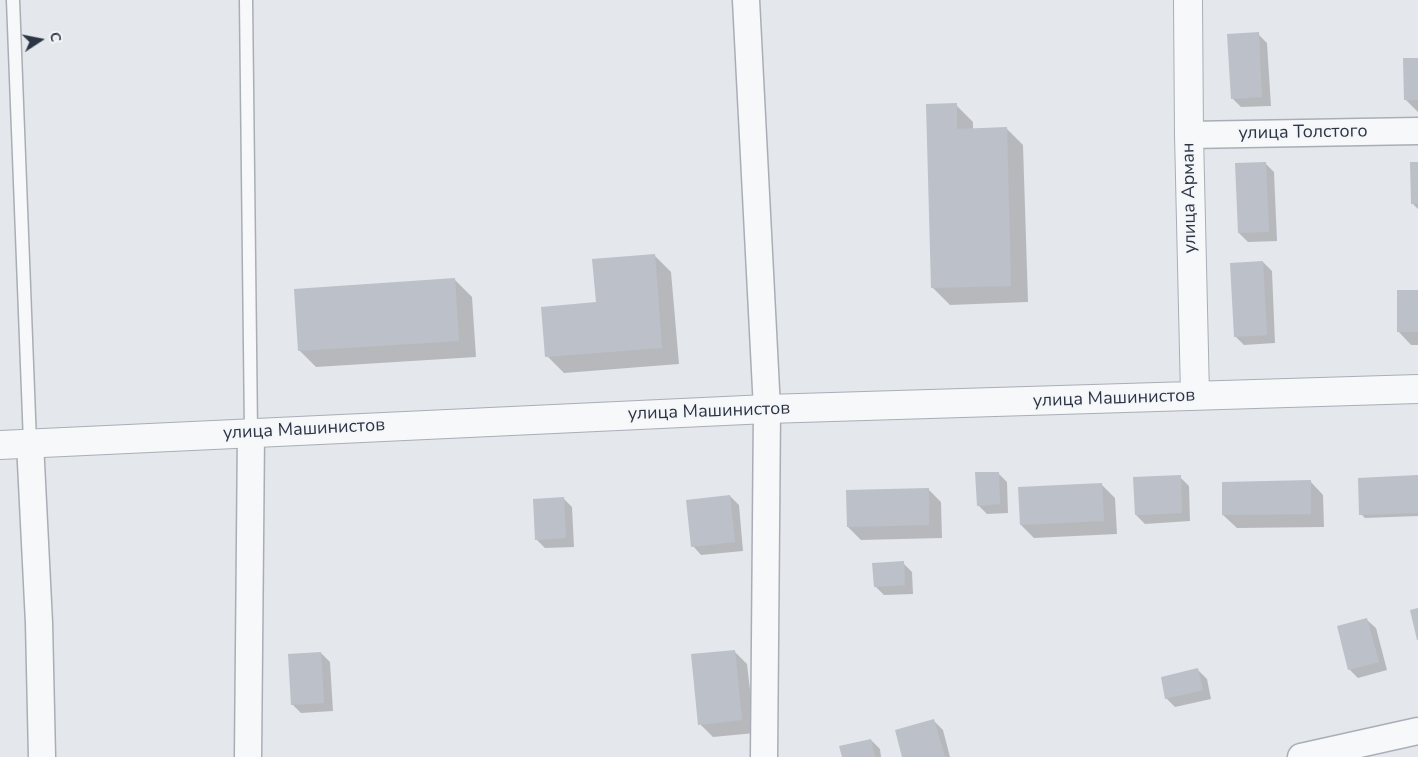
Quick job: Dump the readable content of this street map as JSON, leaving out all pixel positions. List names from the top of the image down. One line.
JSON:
{"streets":{"street":["улица Толстого","улица Арман","улица Машинистов"]},"crossings":[["улица Толстого","улица Арман"],["улица Арман","улица Машинистов"]],"north":"right"}
